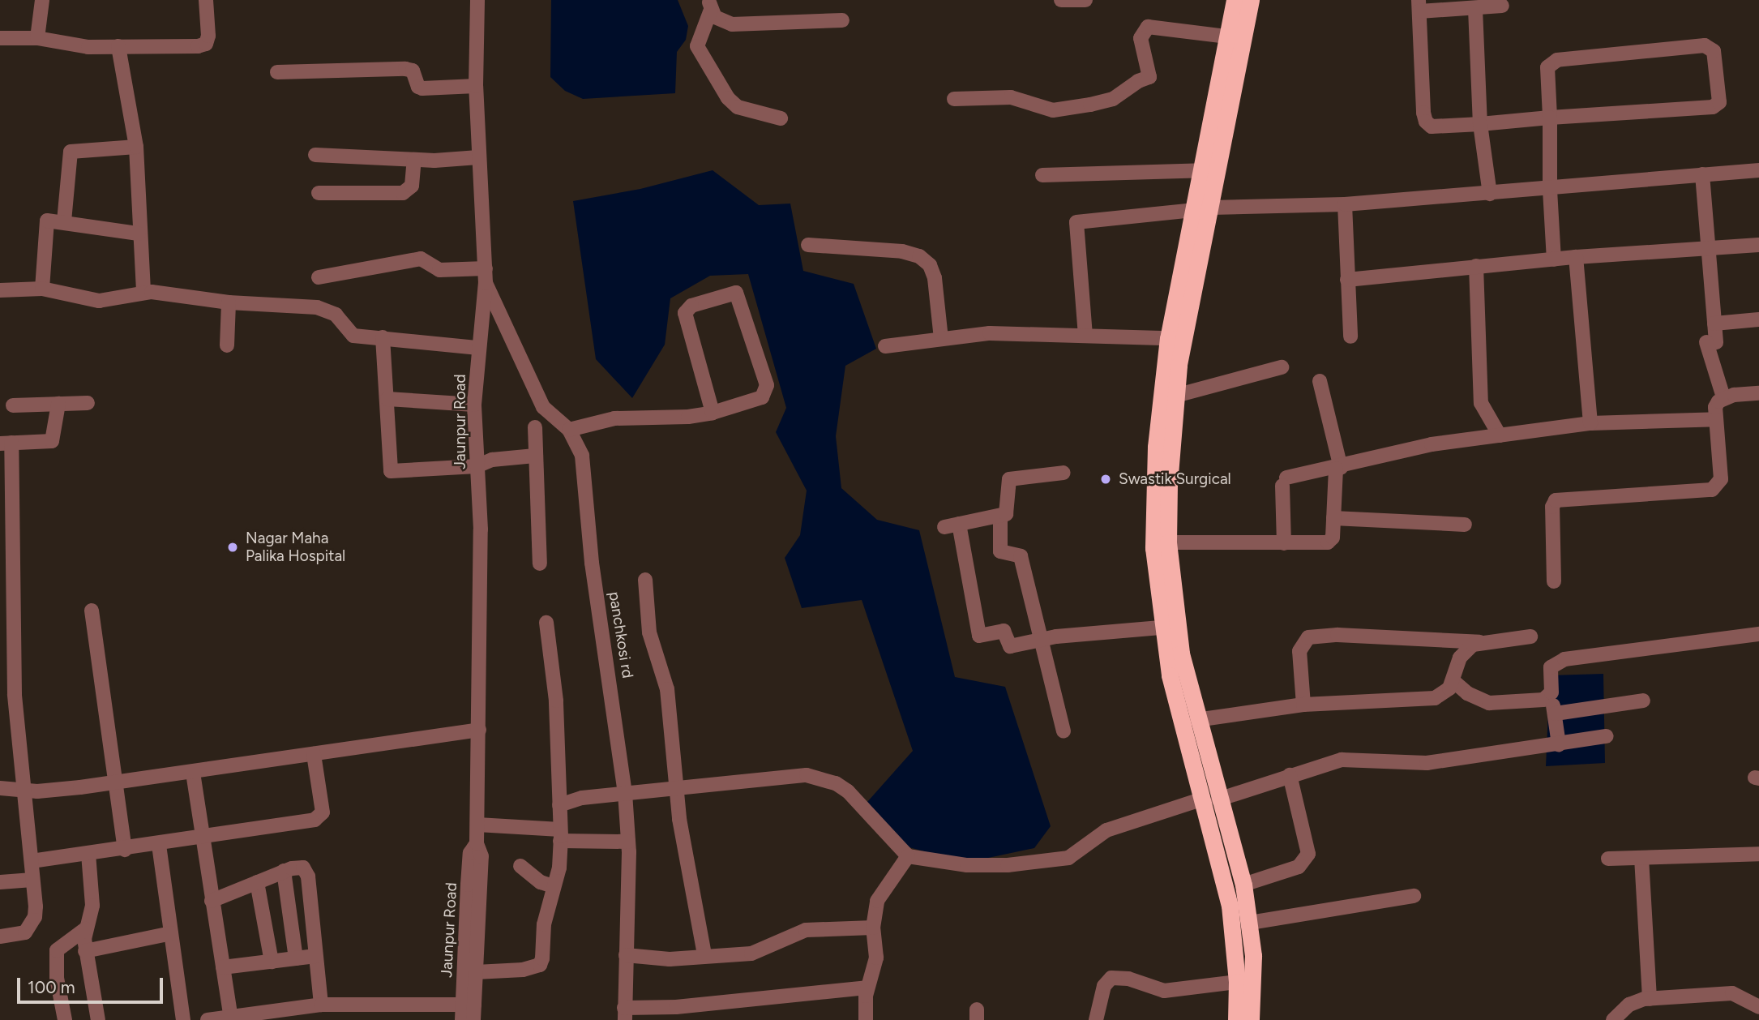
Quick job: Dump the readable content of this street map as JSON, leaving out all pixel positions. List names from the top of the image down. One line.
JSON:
{"streets":{"street":["Jaunpur Road","panchkosi rd"]},"crossings":[["Jaunpur Road","panchkosi rd"]],"places":["Swastik Surgical","Nagar Maha Palika Hospital"],"scale_bar":"100 m"}
